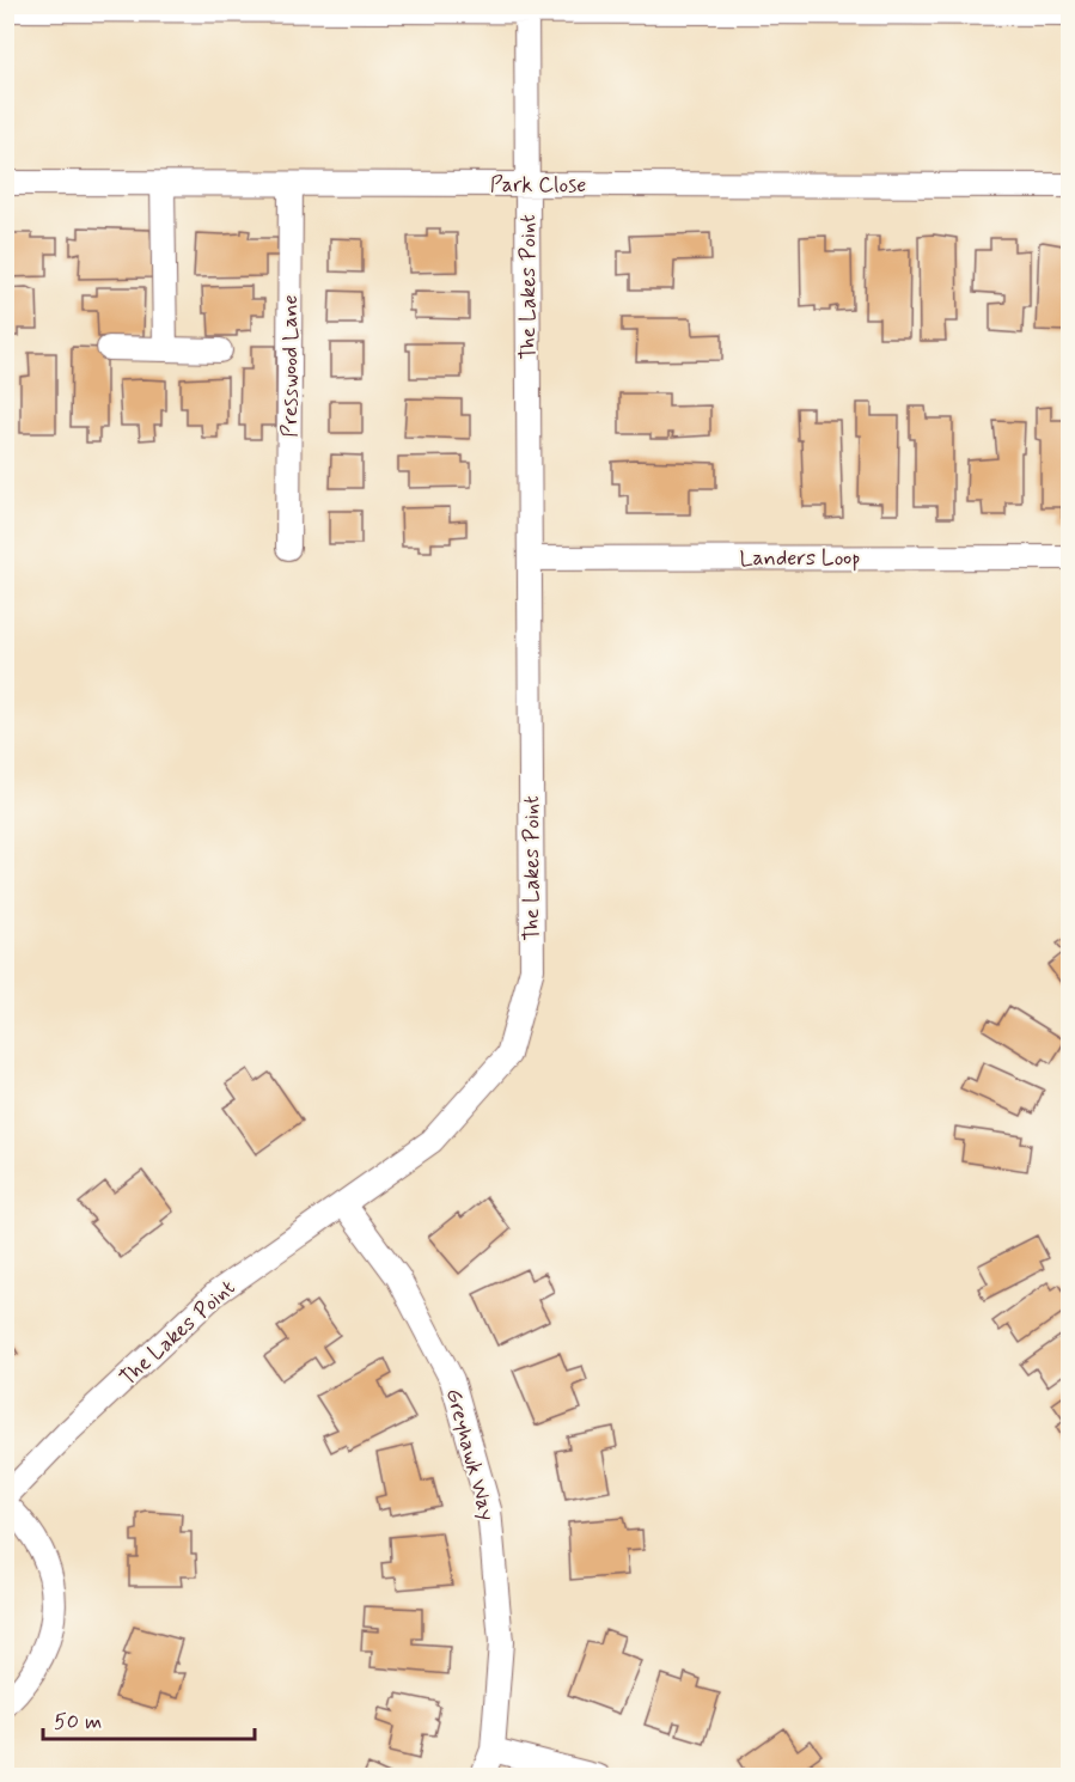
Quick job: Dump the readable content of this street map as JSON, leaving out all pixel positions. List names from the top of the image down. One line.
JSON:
{"streets":{"street":["Park Close","The Lakes Point","Presswood Lane","Landers Loop","Greyhawk Way"]},"crossings":[["Park Close","The Lakes Point"],["Park Close","Presswood Lane"],["The Lakes Point","Landers Loop"],["The Lakes Point","Greyhawk Way"]],"scale_bar":"50 m"}
